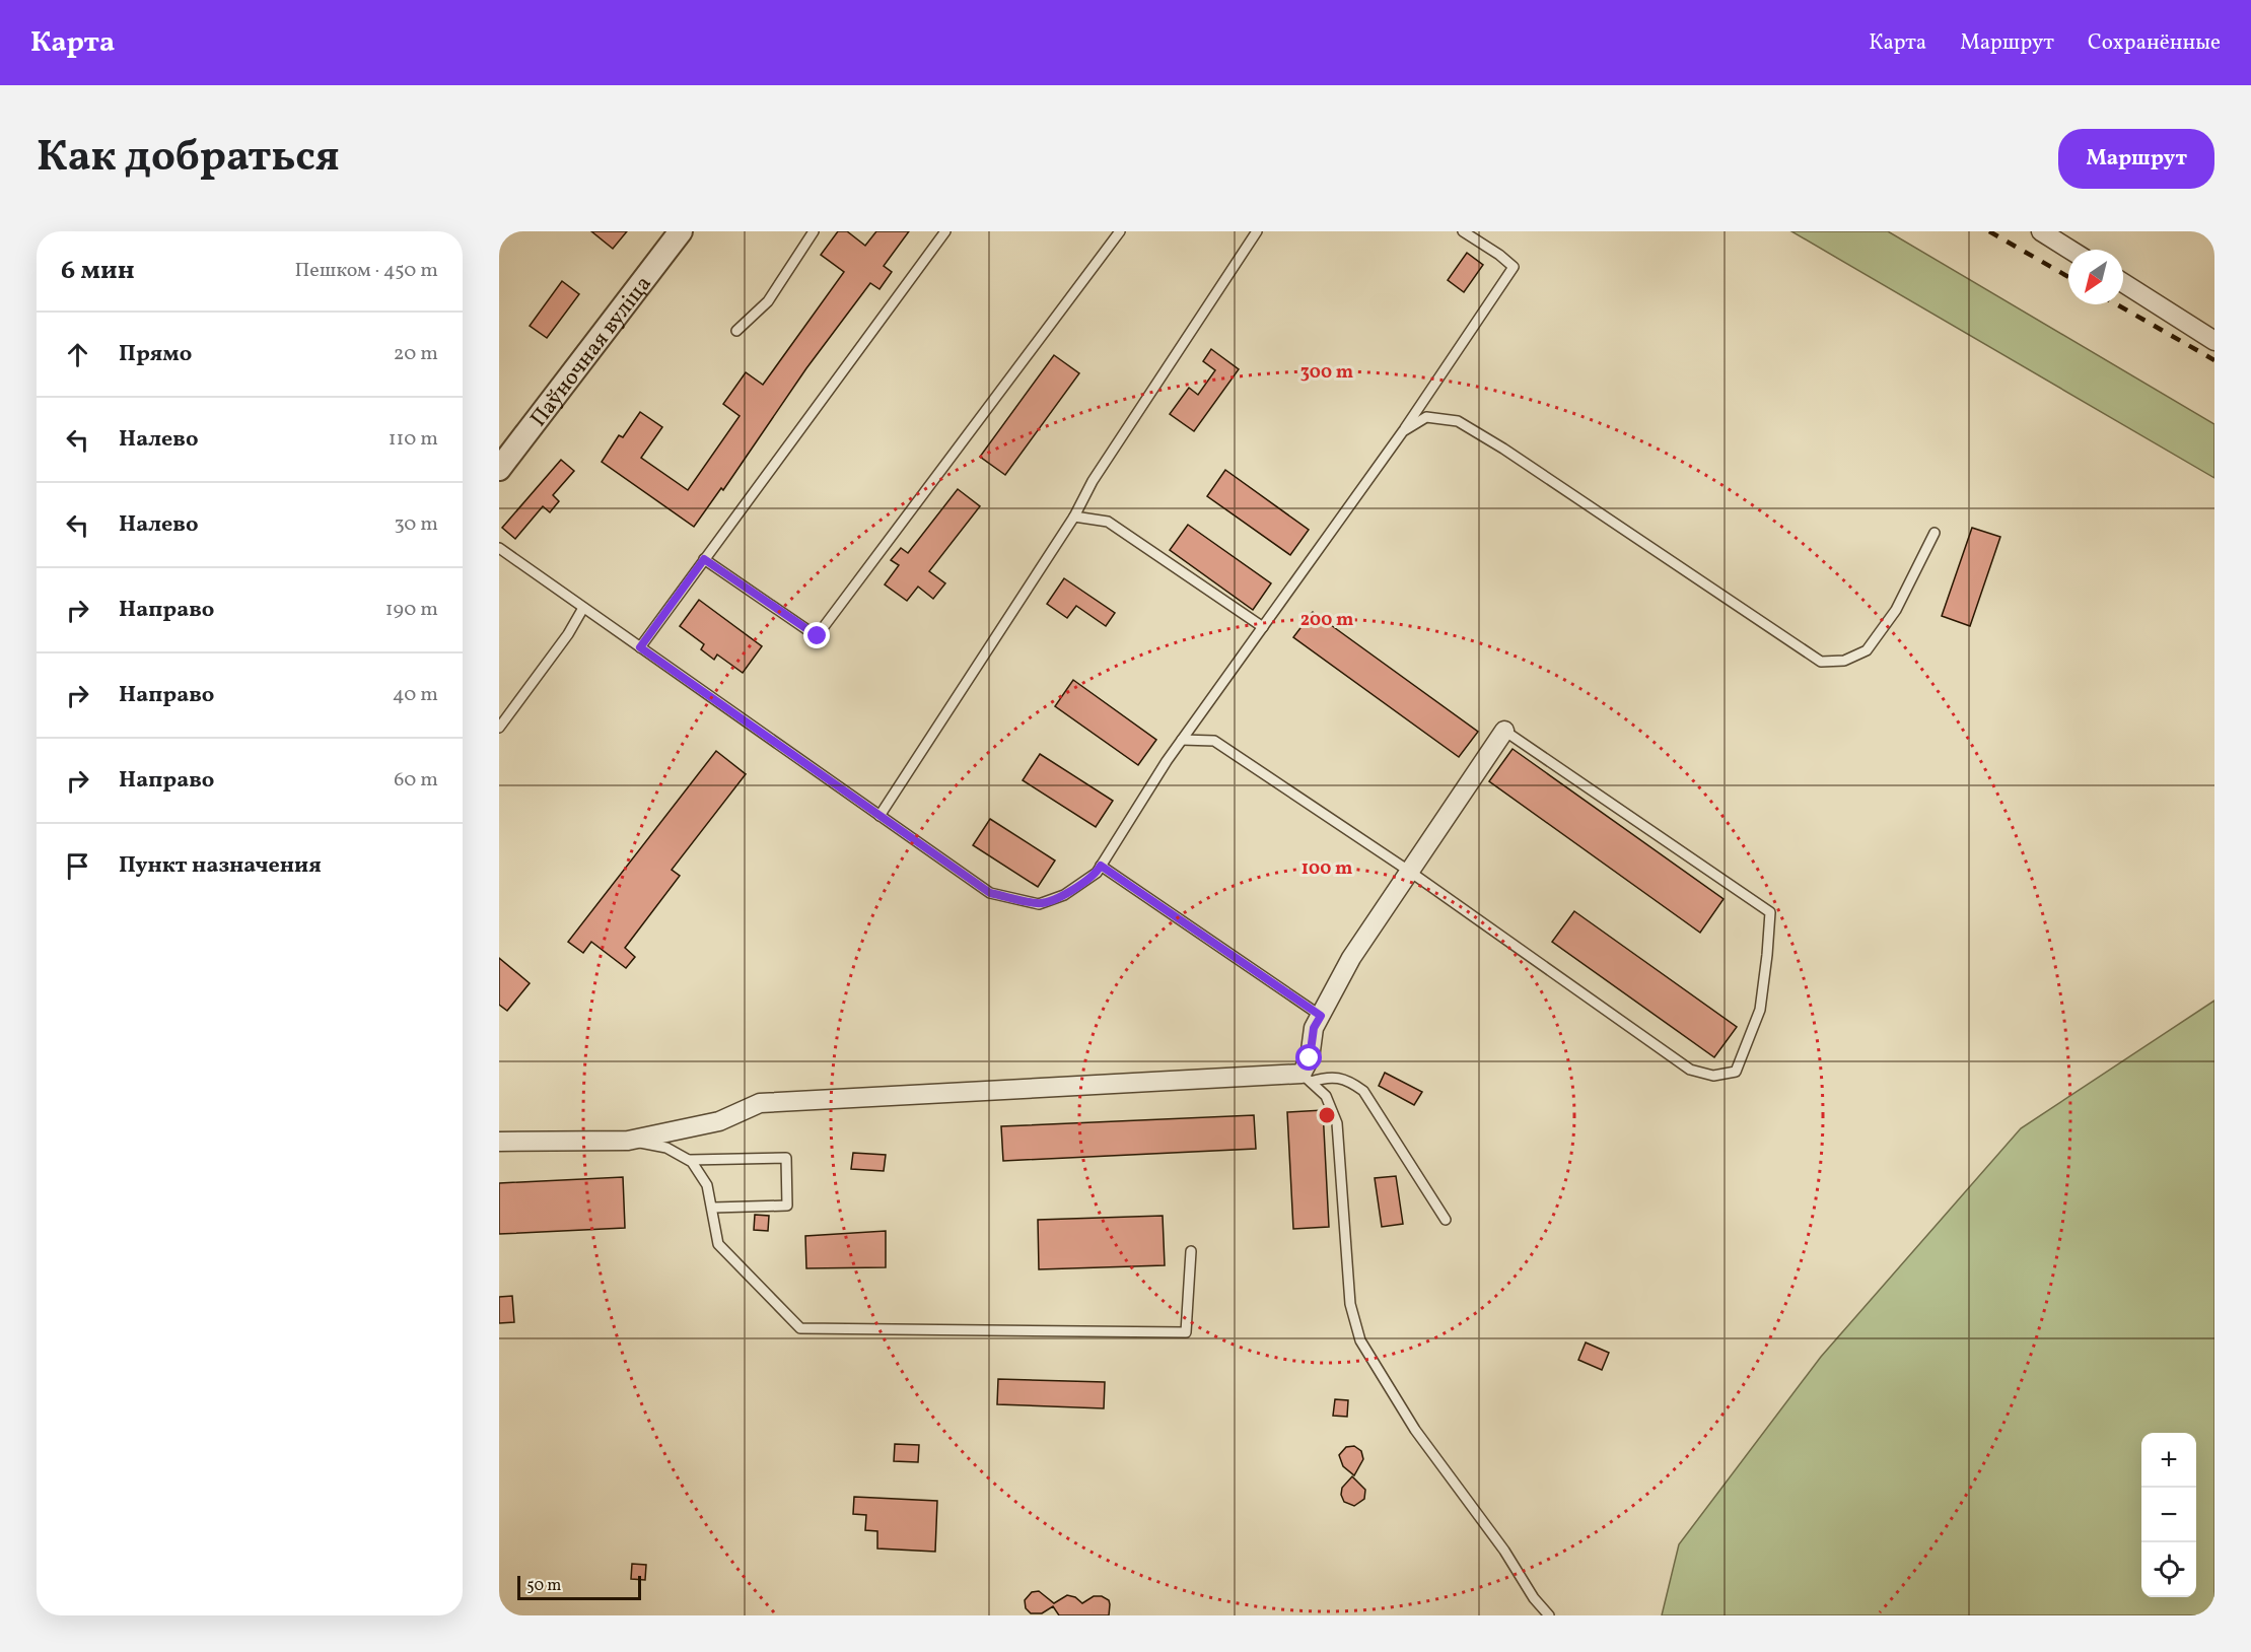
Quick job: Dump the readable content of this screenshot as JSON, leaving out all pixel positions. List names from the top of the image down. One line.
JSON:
{"streets":{"street":["Паўночная вуліца"]},"scale_bar":"50 m","north":"bottom left","page":{"header":"Карта","nav":["Карта","Маршрут","Сохранённые"],"title":"Как добраться","buttons":"Маршрут","heading":["6 мин","Пешком · 450 m"],"list":[["Прямо","20 m"],["Налево","110 m"],["Налево","30 m"],["Направо","190 m"],["Направо","40 m"],["Направо","60 m"],"Пункт назначения"],"map_buttons":["+","−"],"scale":"50 m"},"rings":["300 m","200 m","100 m"]}
